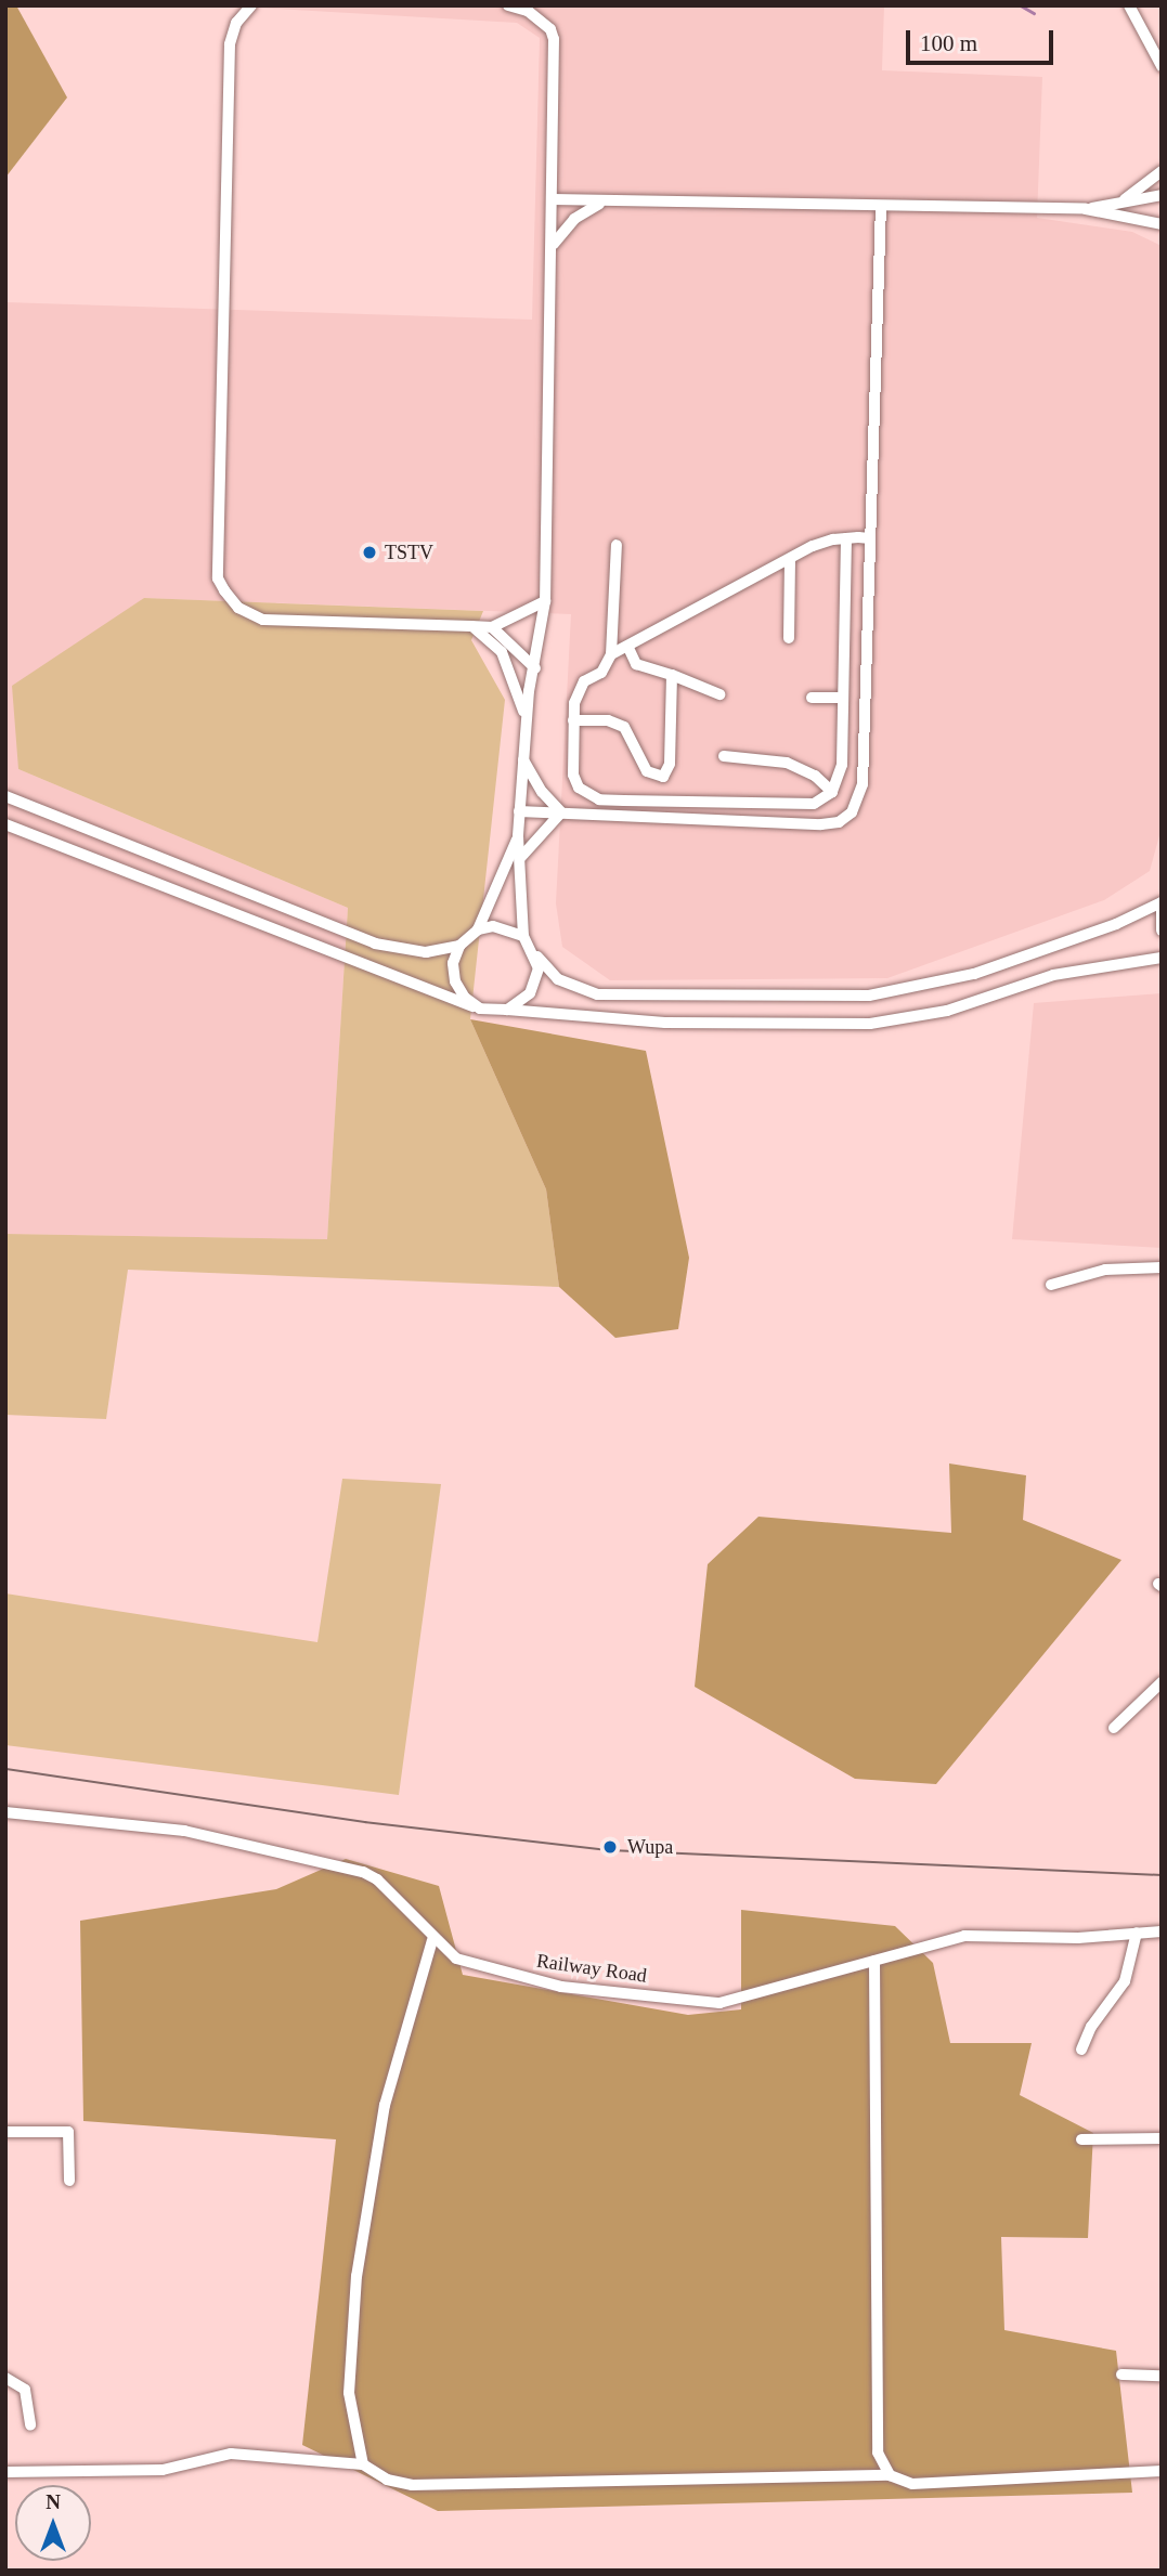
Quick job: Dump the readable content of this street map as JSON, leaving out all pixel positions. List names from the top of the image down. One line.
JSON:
{"streets":{"street":["Railway Road"]},"places":["TSTV","Wupa"],"scale_bar":"100 m","north":"top"}
